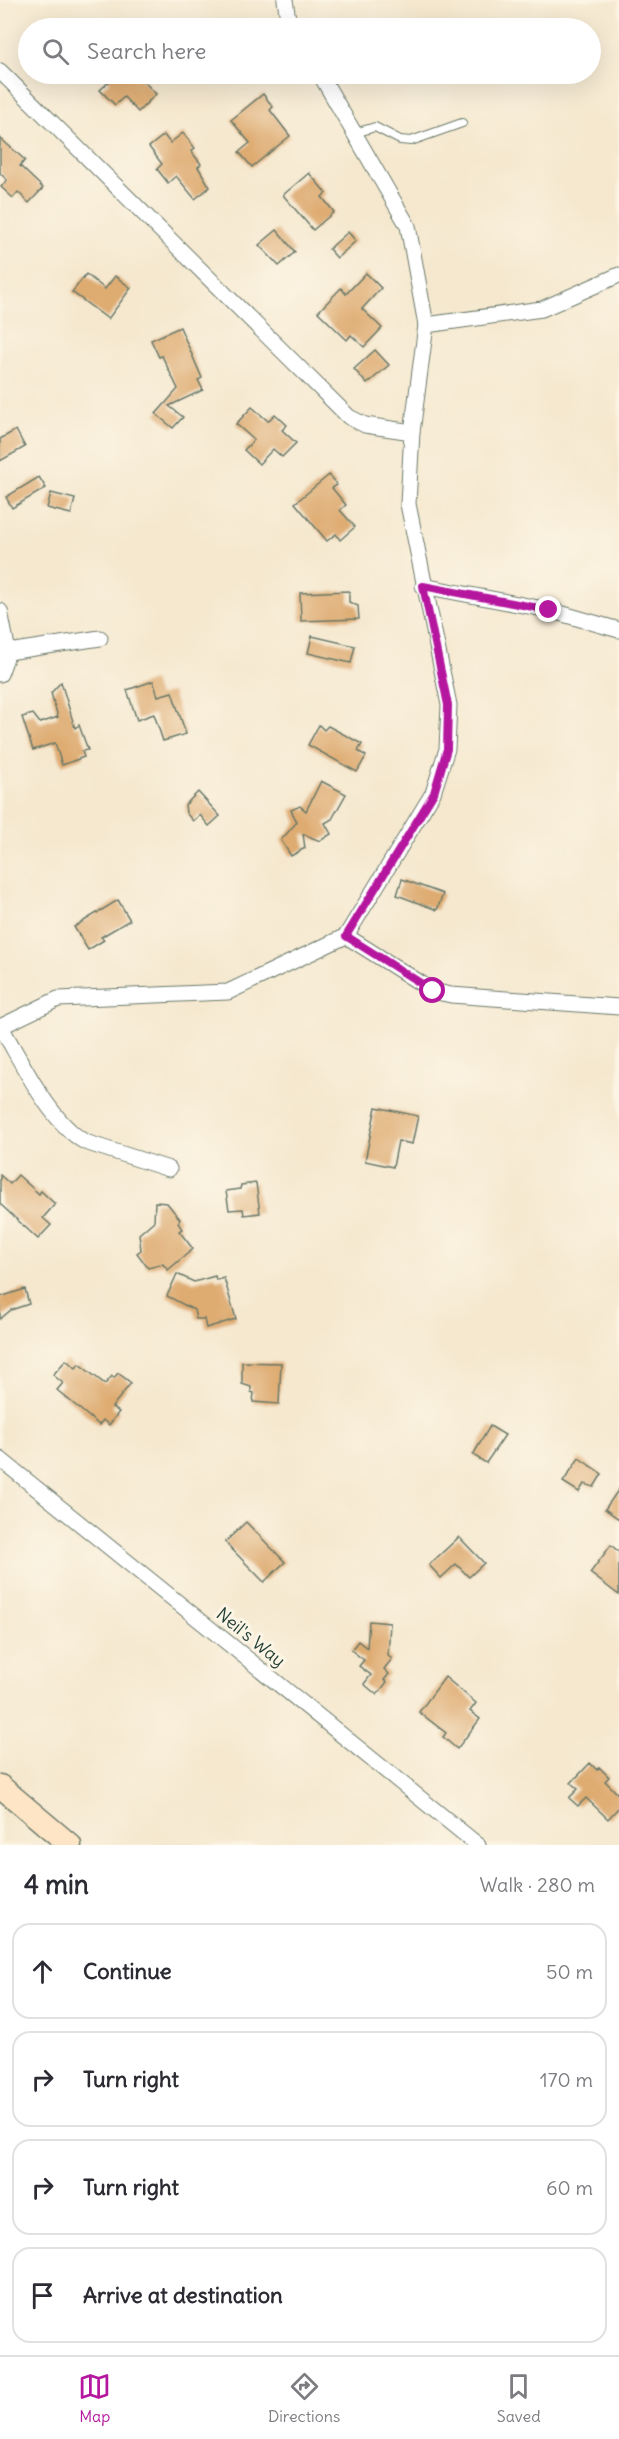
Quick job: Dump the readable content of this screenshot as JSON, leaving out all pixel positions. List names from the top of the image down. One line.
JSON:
{"streets":{"street":["Neil's Way"]},"page":{"search":"Search here","heading":["4 min","Walk · 280 m"],"list":[["Continue","50 m"],["Turn right","170 m"],["Turn right","60 m"],"Arrive at destination"],"nav":["Map","Directions","Saved"]}}
